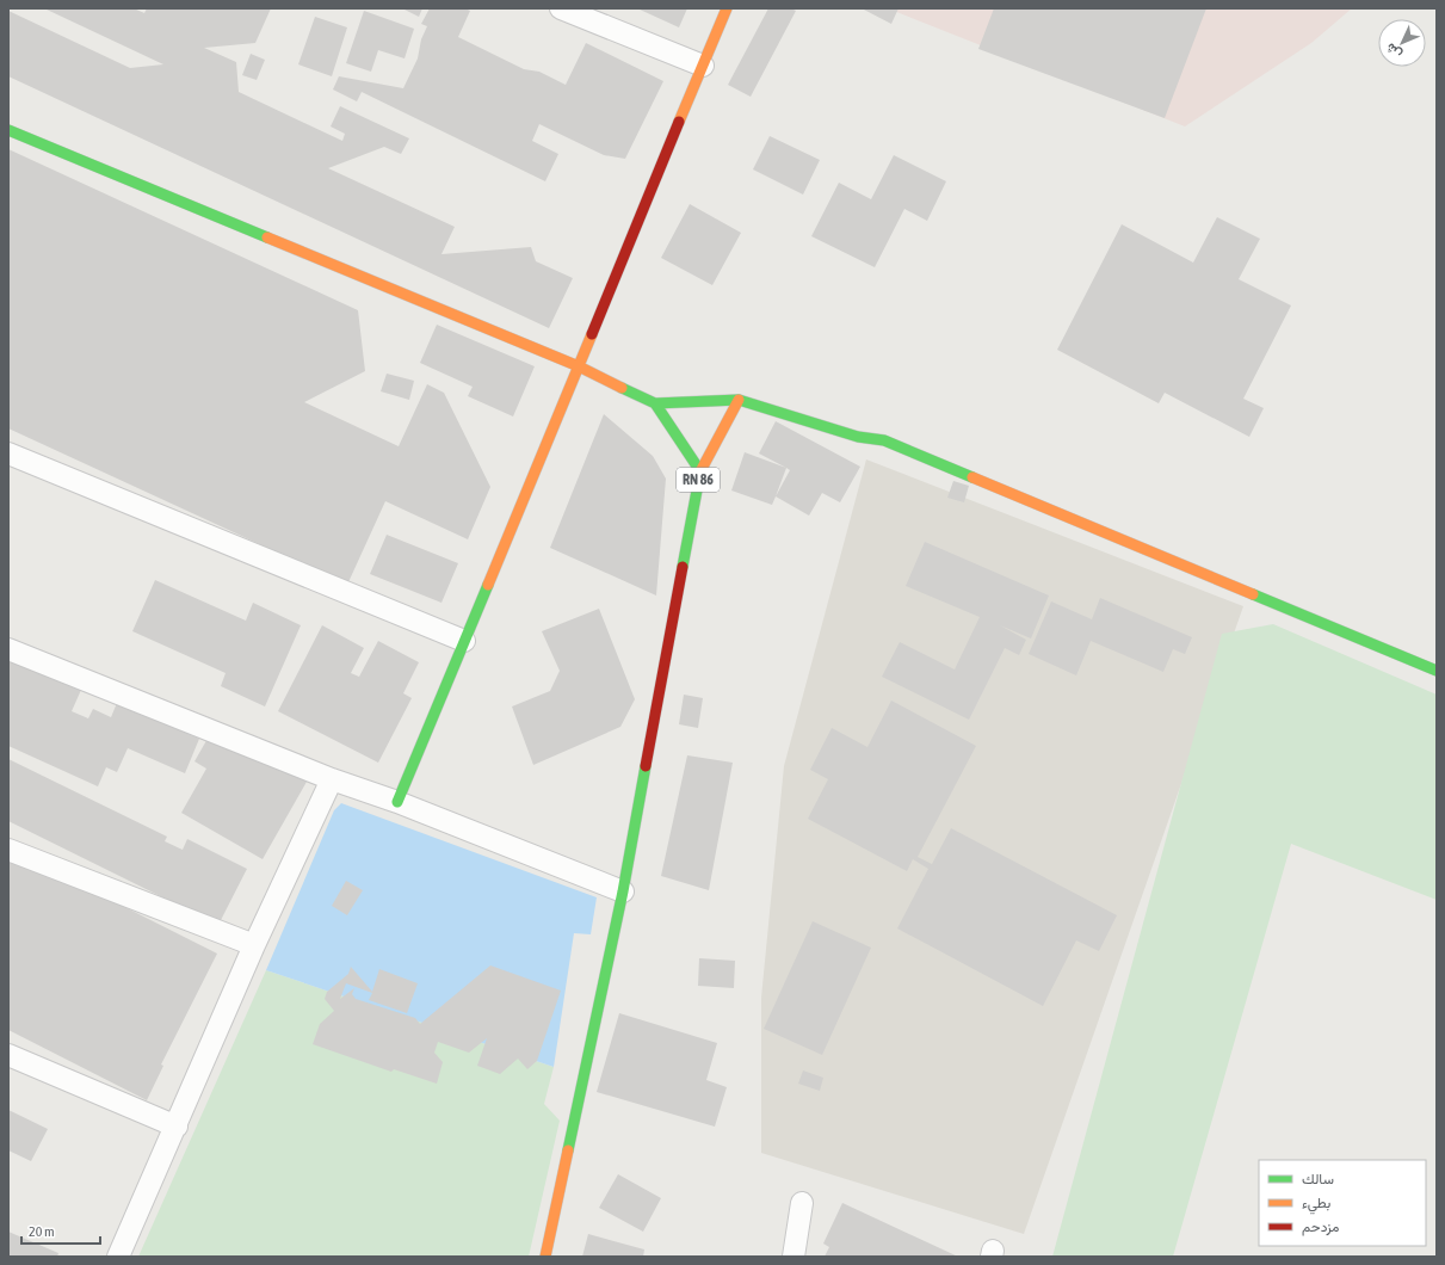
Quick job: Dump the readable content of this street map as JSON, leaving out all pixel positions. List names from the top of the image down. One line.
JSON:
{"streets":{"street":["RN 86"]},"legend":["سالك","بطيء","مزدحم"],"scale_bar":"20 m","north":"bottom left"}
